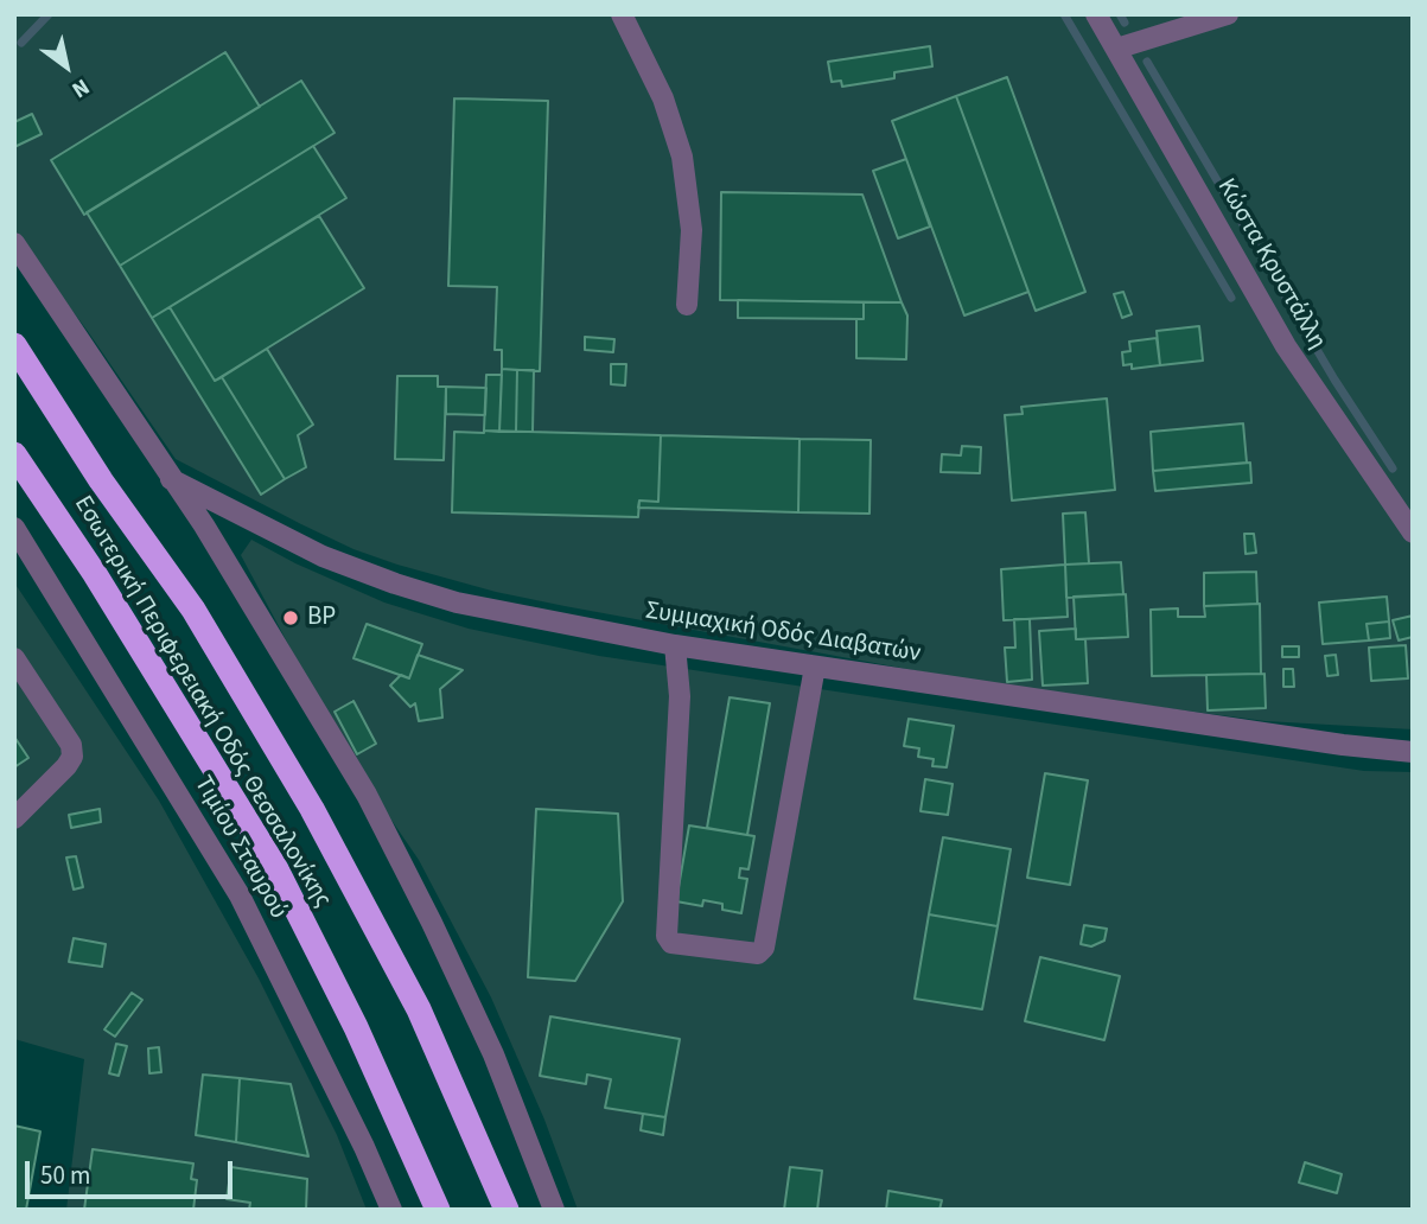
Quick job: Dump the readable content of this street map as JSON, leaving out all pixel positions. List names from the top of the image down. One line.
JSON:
{"streets":{"highway":["Εσωτερική Περιφερειακή Οδός Θεσσαλονίκης"],"street":["Κώστα Κρυστάλλη","Συμμαχική Οδός Διαβατών","Τιμίου Σταυρού"]},"places":["BP"],"scale_bar":"50 m","north":"bottom right"}
